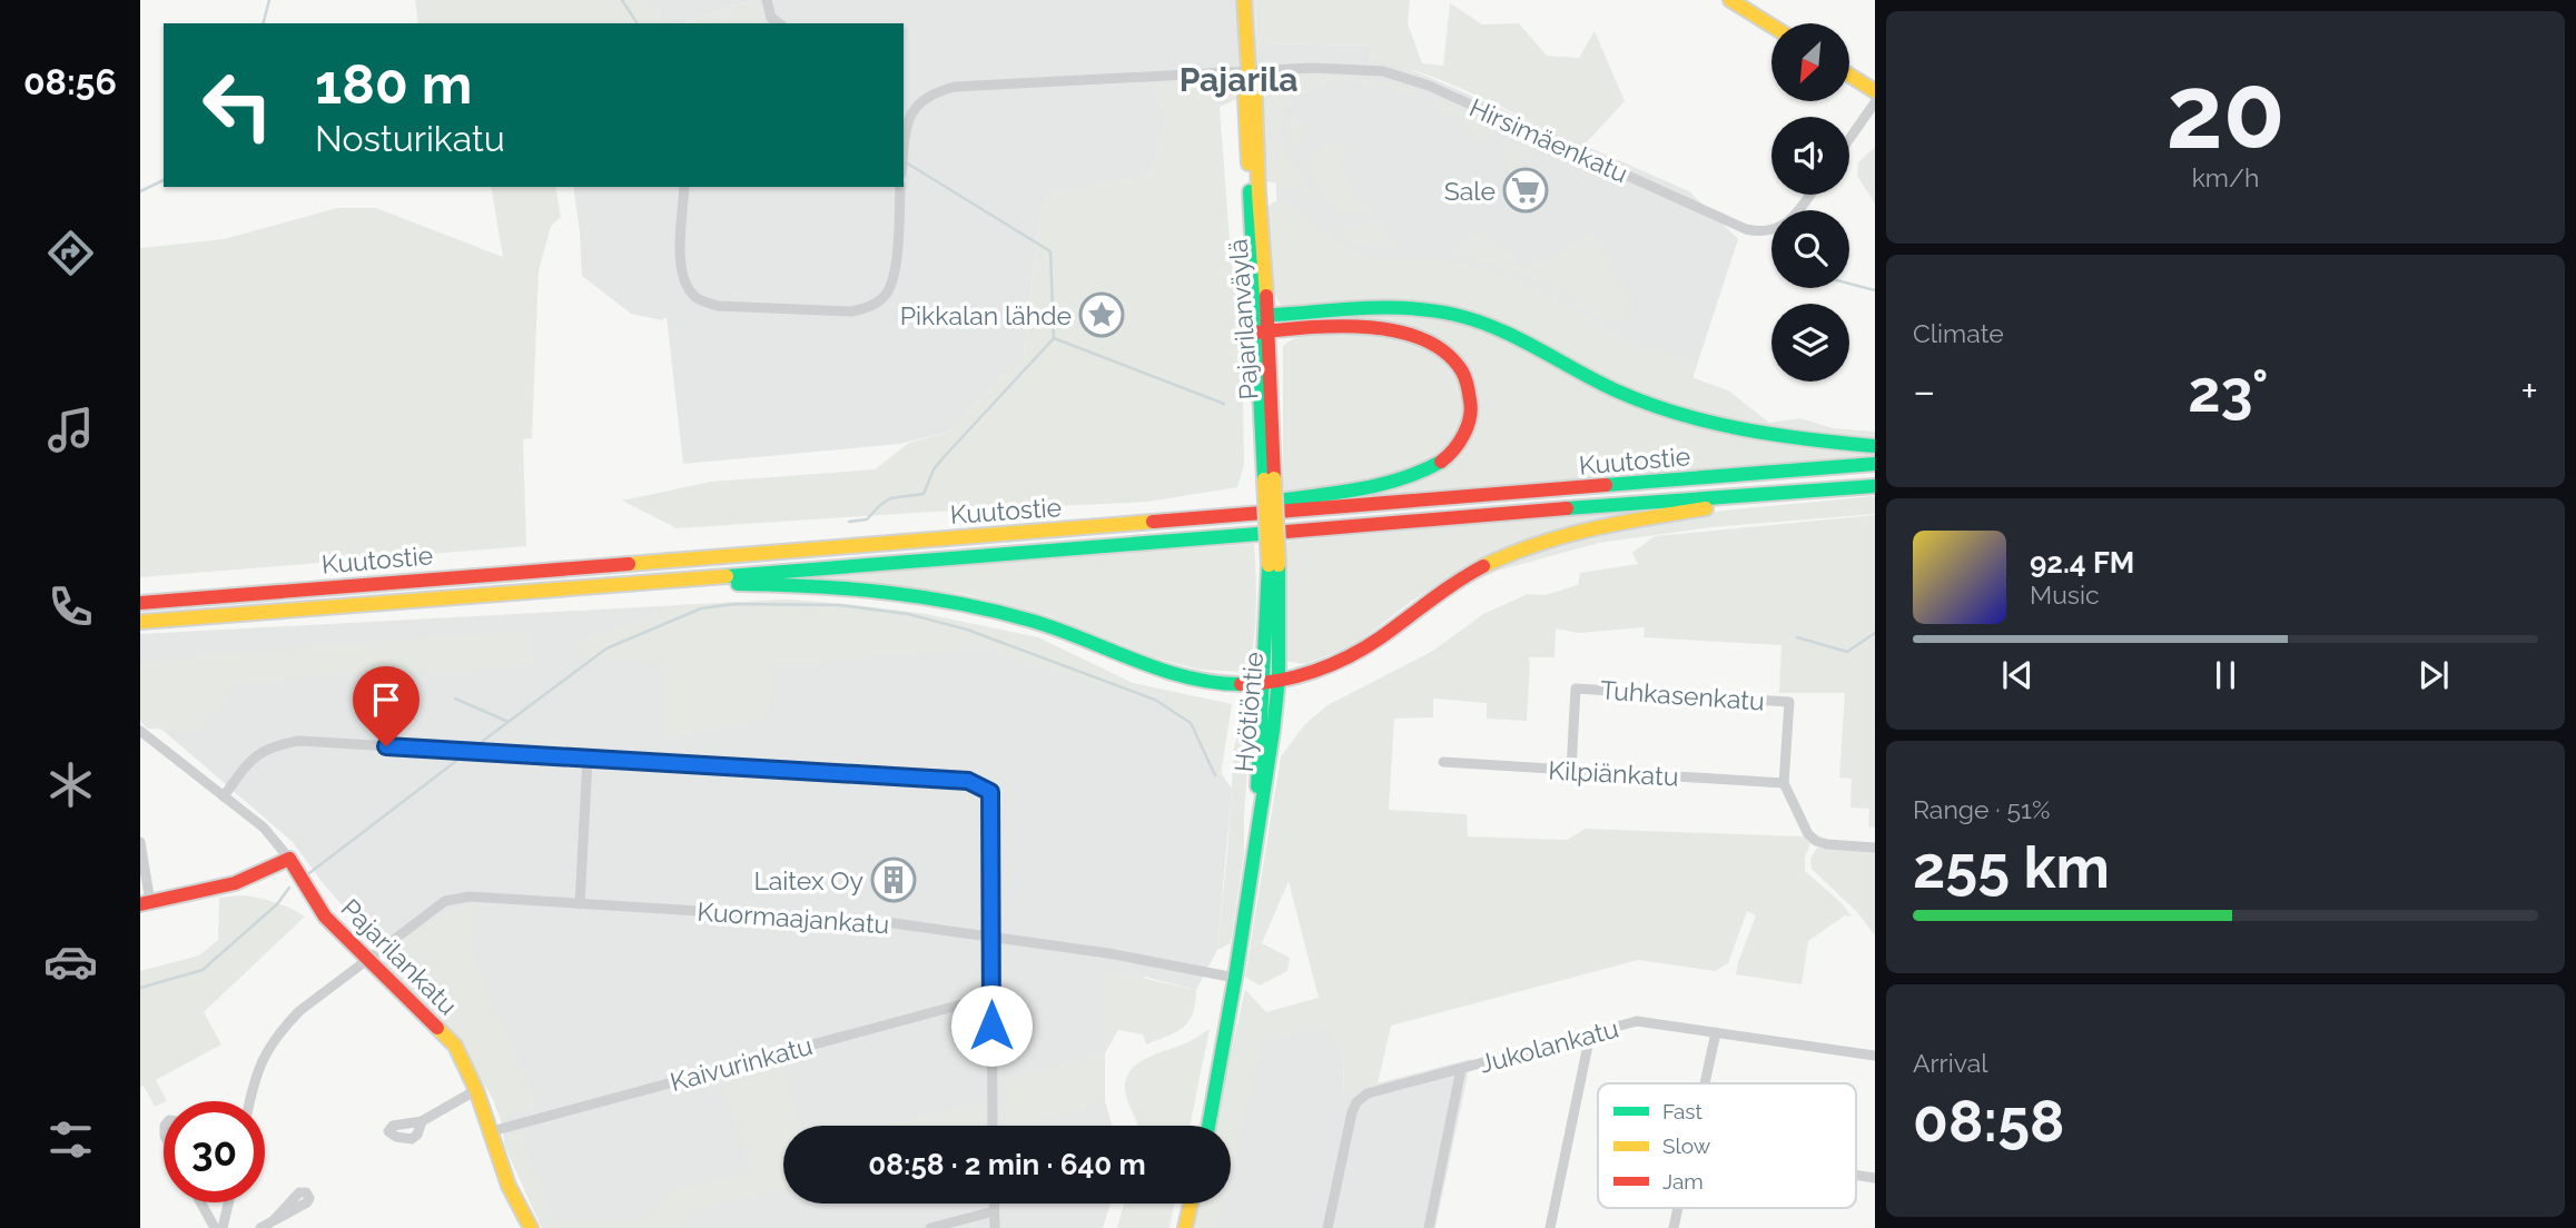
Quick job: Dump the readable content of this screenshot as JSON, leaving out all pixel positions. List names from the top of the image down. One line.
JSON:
{"streets":{"main road":["Pajarilanväylä","Kuutostie","Hyötiöntie","Pajarilankatu"],"street":["Hirsimäenkatu","Tuhkasenkatu","Kilpiänkatu","Kuormaajankatu","Jukolankatu","Kaivurinkatu"]},"crossings":[["Hirsimäenkatu","Pajarilanväylä"],["Pajarilanväylä","Hyötiöntie"],["Tuhkasenkatu","Kilpiänkatu"],["Hyötiöntie","Kuormaajankatu"],["Kuormaajankatu","Pajarilankatu"],["Pajarilankatu","Kaivurinkatu"]],"districts":["Pajarila"],"places":{"supermarket":["Sale"],"place":["Pikkalan lähde"],"building":["Laitex Oy"]},"legend":["Fast","Slow","Jam"],"north":"bottom left","page":{"tabs":"08:56","tile":[["20","km/h"],"Climate",["Range · 51%","255 km"],["Arrival","08:58"]],"turn":["180 m","Nosturikatu"],"heat":["−","23°","+"],"song":["92.4 FM","Music"],"limit":"30","trip":"08:58 · 2 min · 640 m"}}
